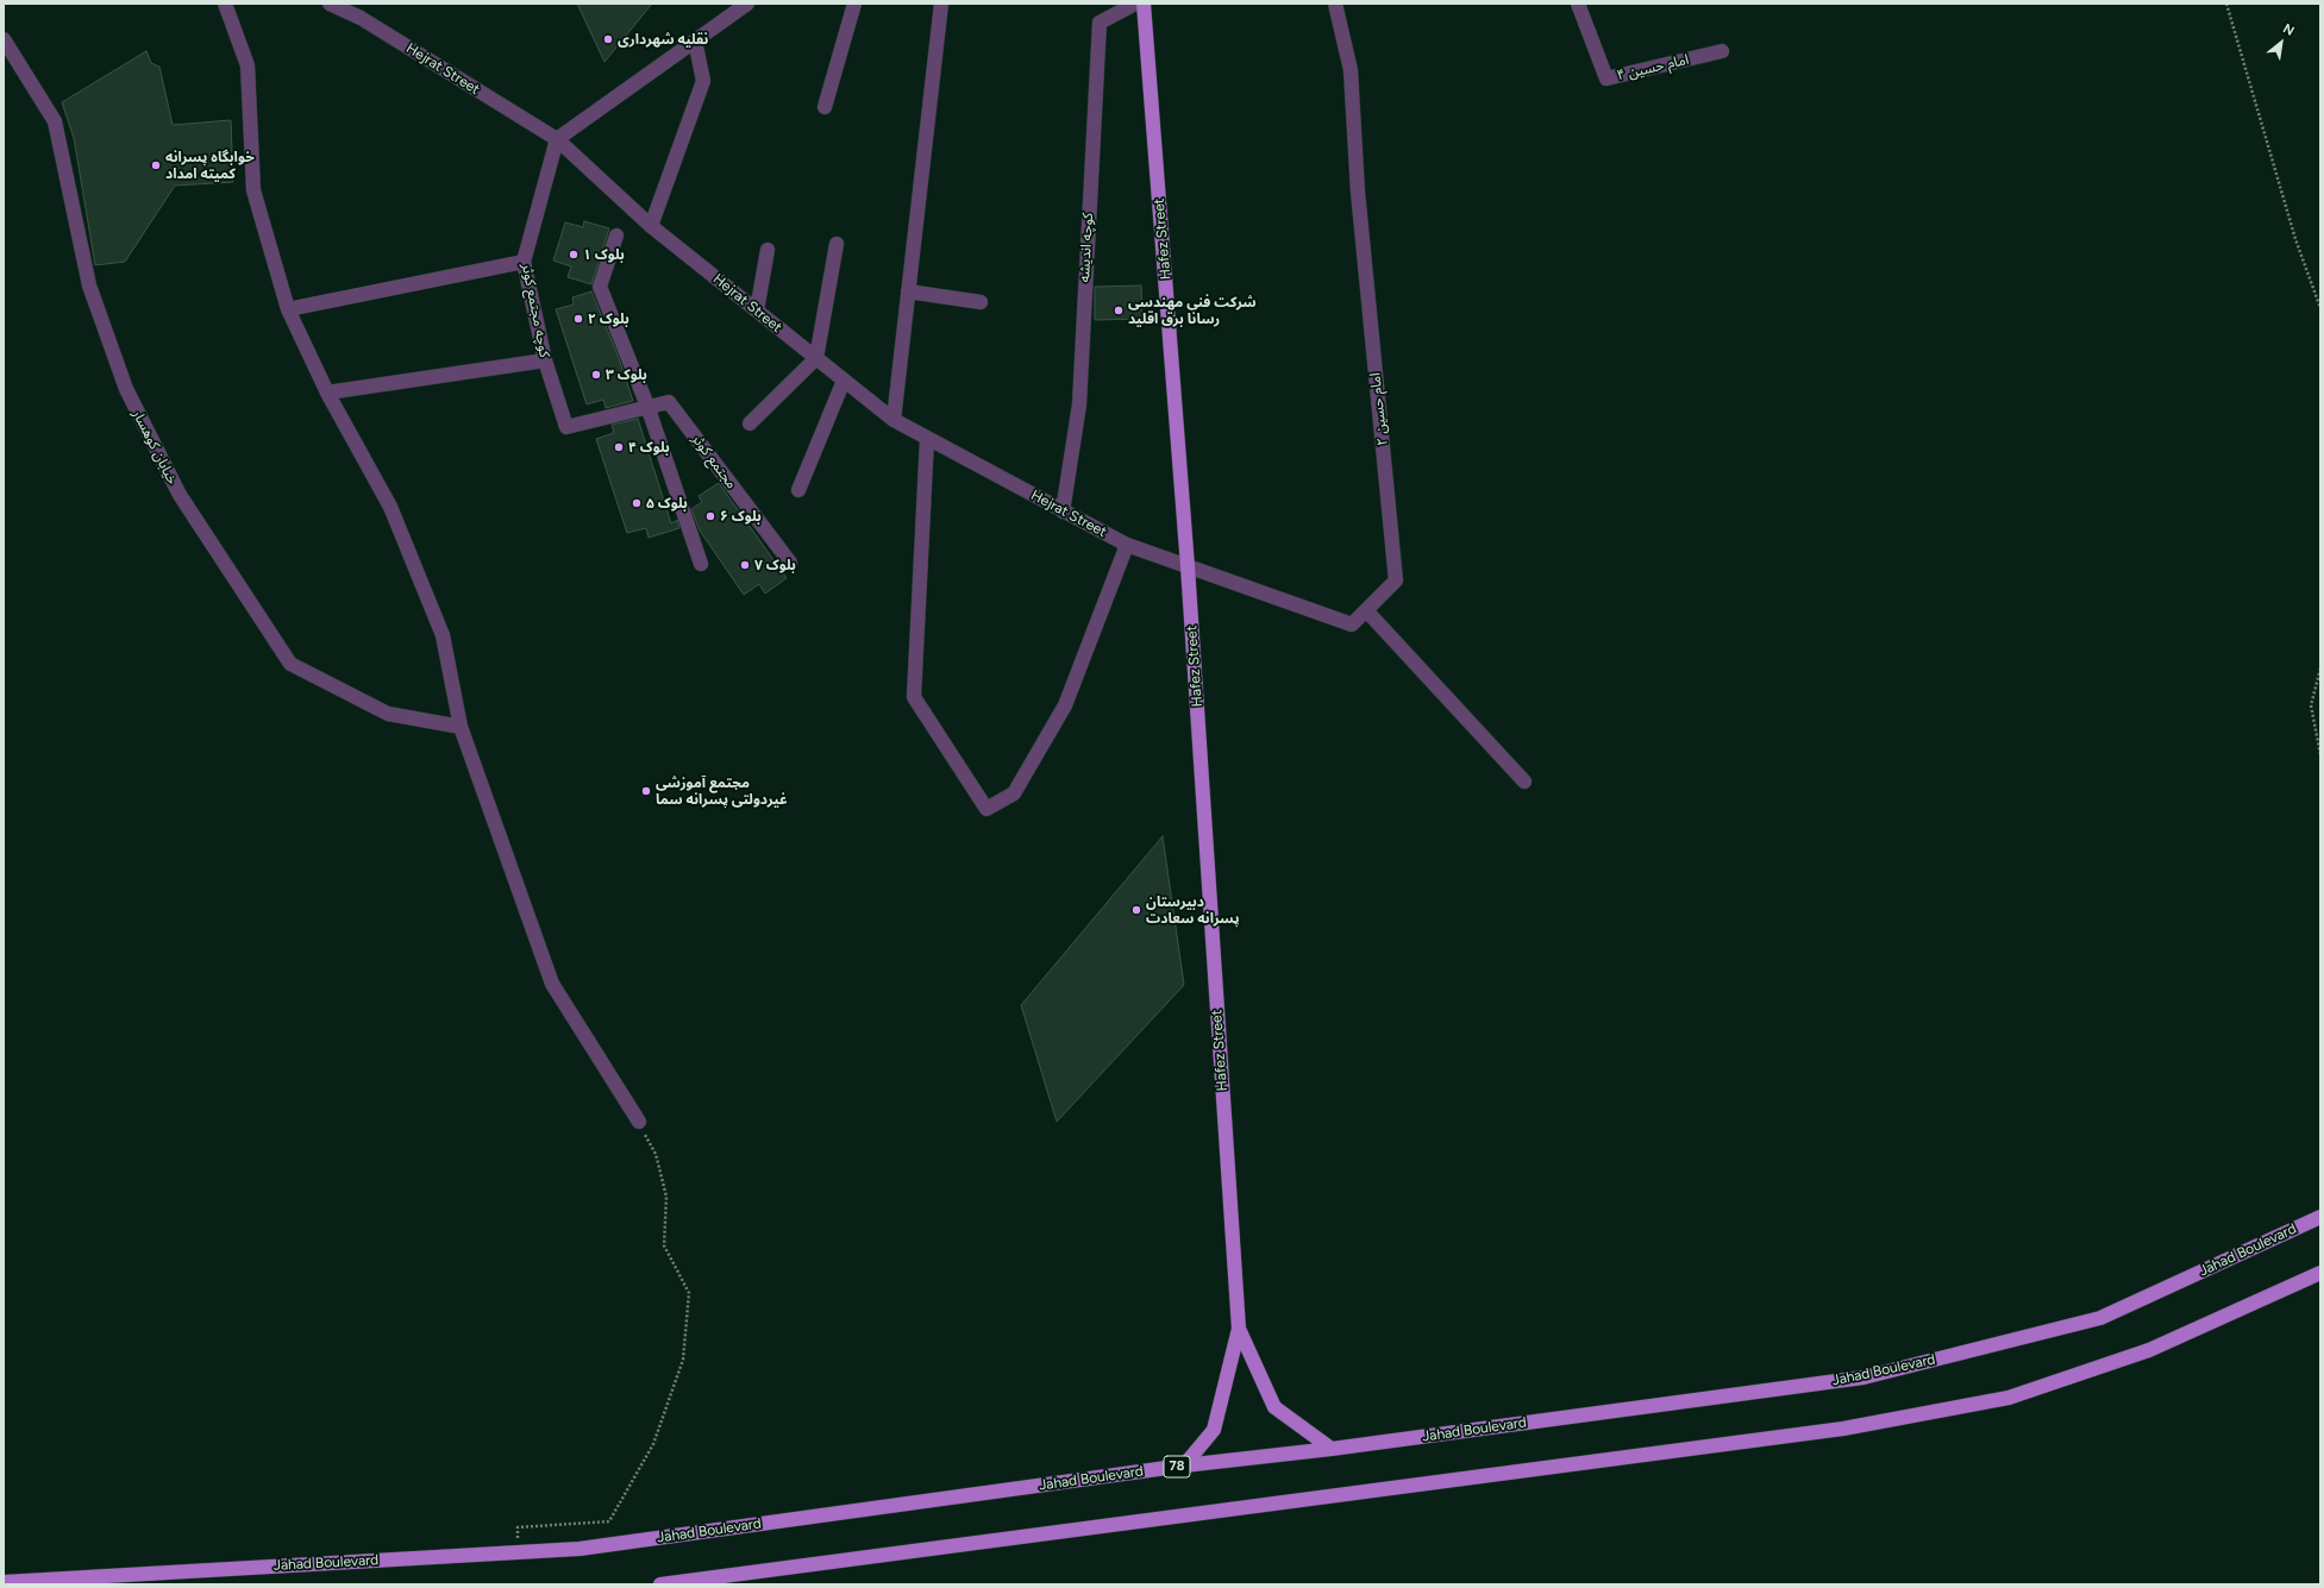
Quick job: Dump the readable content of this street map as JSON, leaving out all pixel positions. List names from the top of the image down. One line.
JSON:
{"streets":{"main road":["Hafez Street","Jahad Boulevard","78"],"street":["امام حسین ۴","Hejrat Street","کوچه اندیشه","کوچه مجتمع کوثر","امام حسین ۲","خیابان کوهسار","مجتمع کوثر"]},"crossings":[["Hejrat Street","Hafez Street"],["Hejrat Street","کوچه اندیشه"],["Hejrat Street","کوچه مجتمع کوثر"],["Hejrat Street","امام حسین ۲"],["Hafez Street","امام حسین ۲"],["کوچه مجتمع کوثر","مجتمع کوثر"]],"places":["نقلیه شهرداری","خوابگاه پسرانه کمیته امداد","بلوک ۱","شرکت فنی مهندسی رسانا برق اقلید","بلوک ۲","بلوک ۳","بلوک ۴","بلوک ۵","بلوک ۶","بلوک ۷","مجتمع آموزشی غیردولتی پسرانه سما","دبیرستان پسرانه سعادت"],"north":"top right"}
